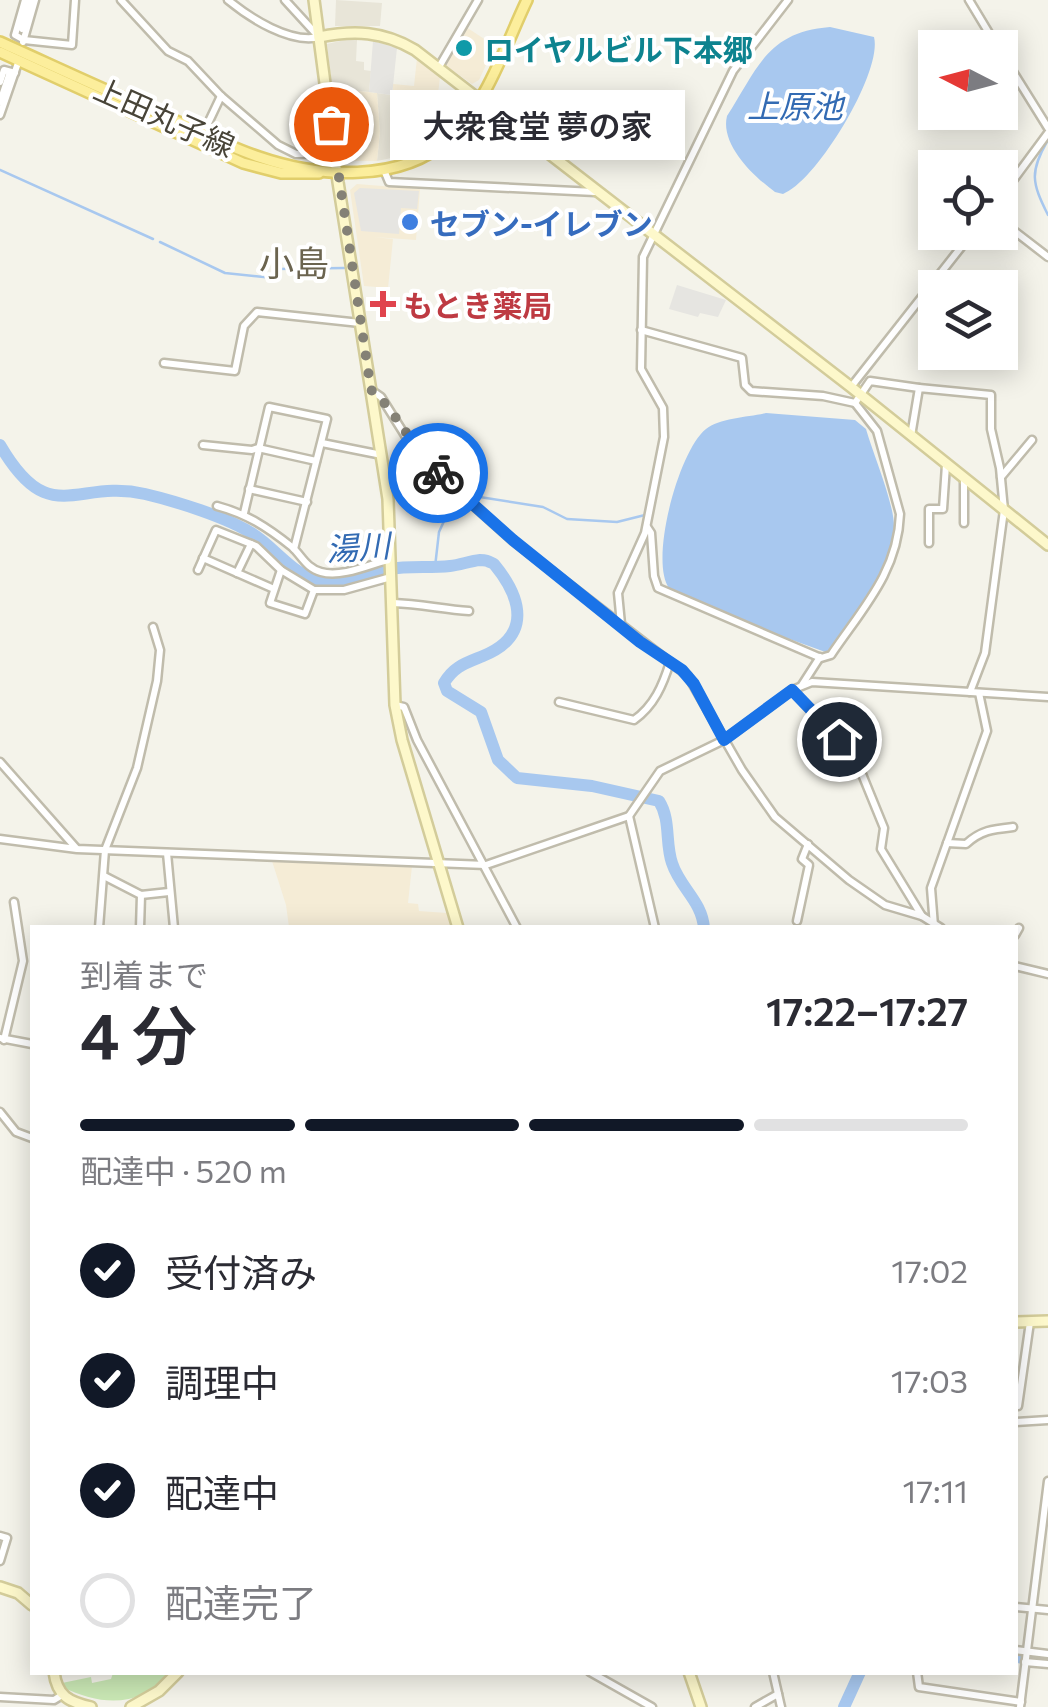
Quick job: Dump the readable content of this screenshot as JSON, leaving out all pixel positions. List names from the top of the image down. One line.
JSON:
{"streets":{"main road":["上田丸子線"]},"districts":["小島"],"water":["上原池","湯川"],"places":{"other":["ロイヤルビル下本郷","大衆食堂 夢の家","セブン-イレブン"],"health":["もとき薬局"]},"north":"left","page":{"bubble":"大衆食堂 夢の家","heading":["4 分","到着まで","17:22–17:27"],"bar":"配達中 · 520 m","list":[["受付済み","17:02"],["調理中","17:03"],["配達中","17:11"],"配達完了"]}}
